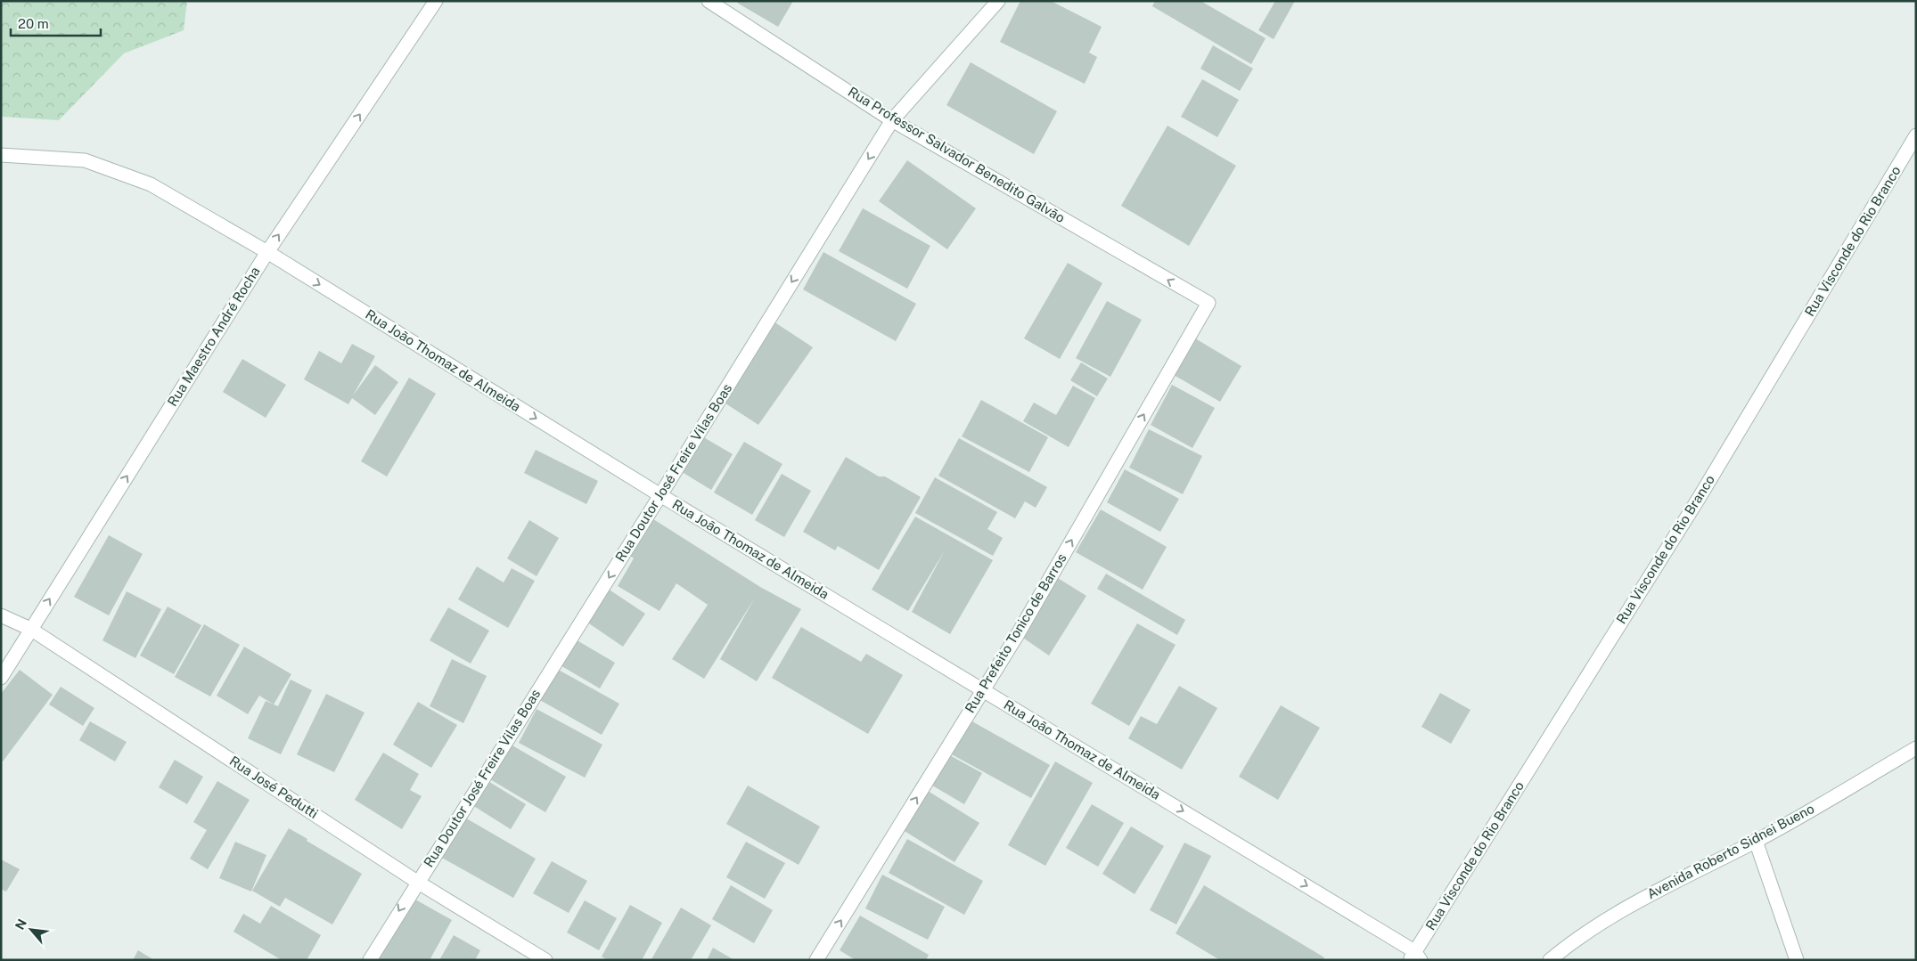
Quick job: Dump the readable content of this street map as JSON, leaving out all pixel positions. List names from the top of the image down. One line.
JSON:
{"streets":{"street":["Rua Professor Salvador Benedito Galvão","Rua Visconde do Rio Branco","Rua Maestro André Rocha","Rua João Thomaz de Almeida","Rua Doutor José Freire Vilas Boas","Rua Prefeito Tonico de Barros","Rua José Pedutti","Avenida Roberto Sidnei Bueno"]},"crossings":[["Rua Professor Salvador Benedito Galvão","Rua Doutor José Freire Vilas Boas"],["Rua Professor Salvador Benedito Galvão","Rua Prefeito Tonico de Barros"],["Rua Visconde do Rio Branco","Rua João Thomaz de Almeida"],["Rua Maestro André Rocha","Rua João Thomaz de Almeida"],["Rua Maestro André Rocha","Rua José Pedutti"],["Rua João Thomaz de Almeida","Rua Doutor José Freire Vilas Boas"],["Rua João Thomaz de Almeida","Rua Prefeito Tonico de Barros"],["Rua Doutor José Freire Vilas Boas","Rua José Pedutti"]],"one_way":["Rua Professor Salvador Benedito Galvão","Rua Maestro André Rocha","Rua João Thomaz de Almeida","Rua Doutor José Freire Vilas Boas","Rua Prefeito Tonico de Barros"],"scale_bar":"20 m","north":"top left"}
